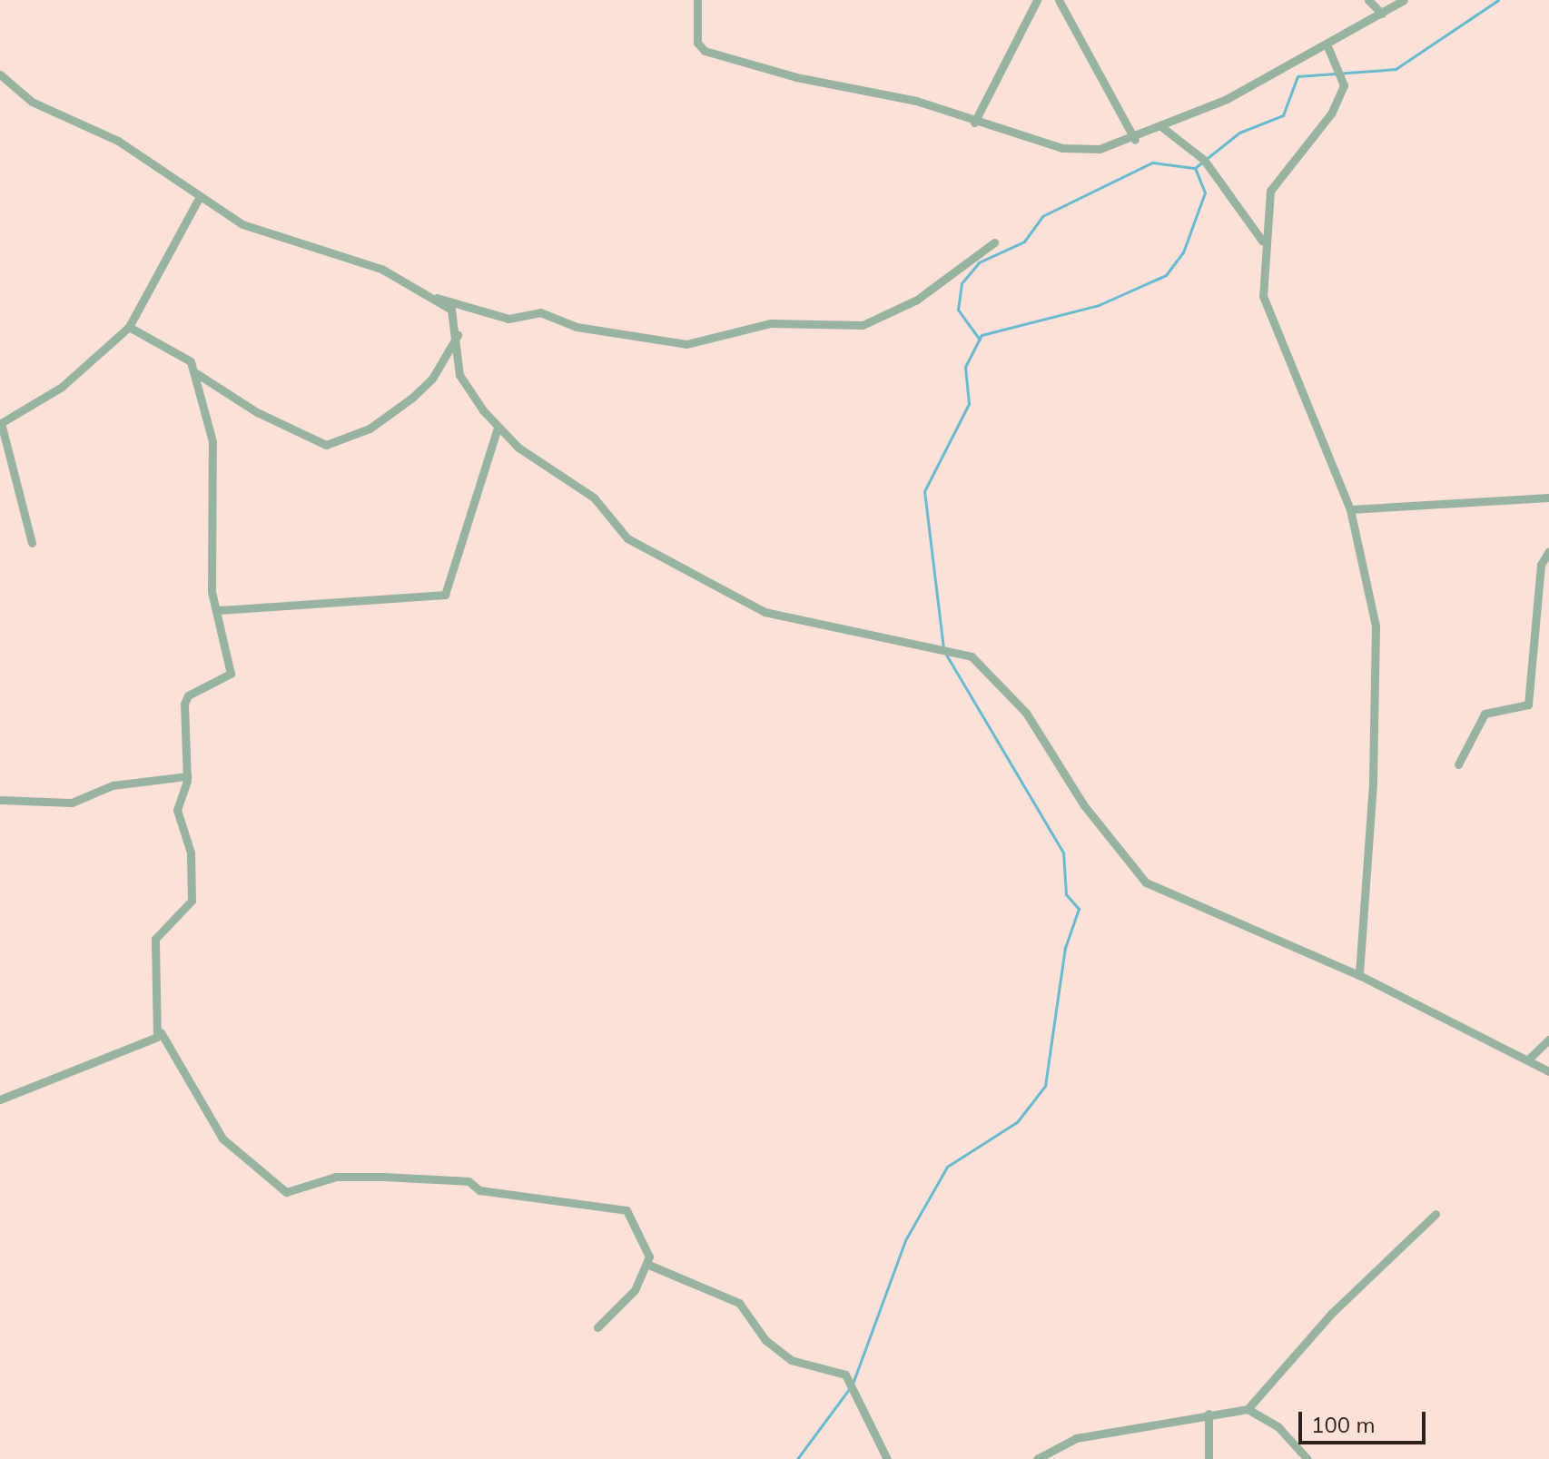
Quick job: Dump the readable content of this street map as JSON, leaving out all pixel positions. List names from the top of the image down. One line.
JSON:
{"scale_bar":"100 m"}
